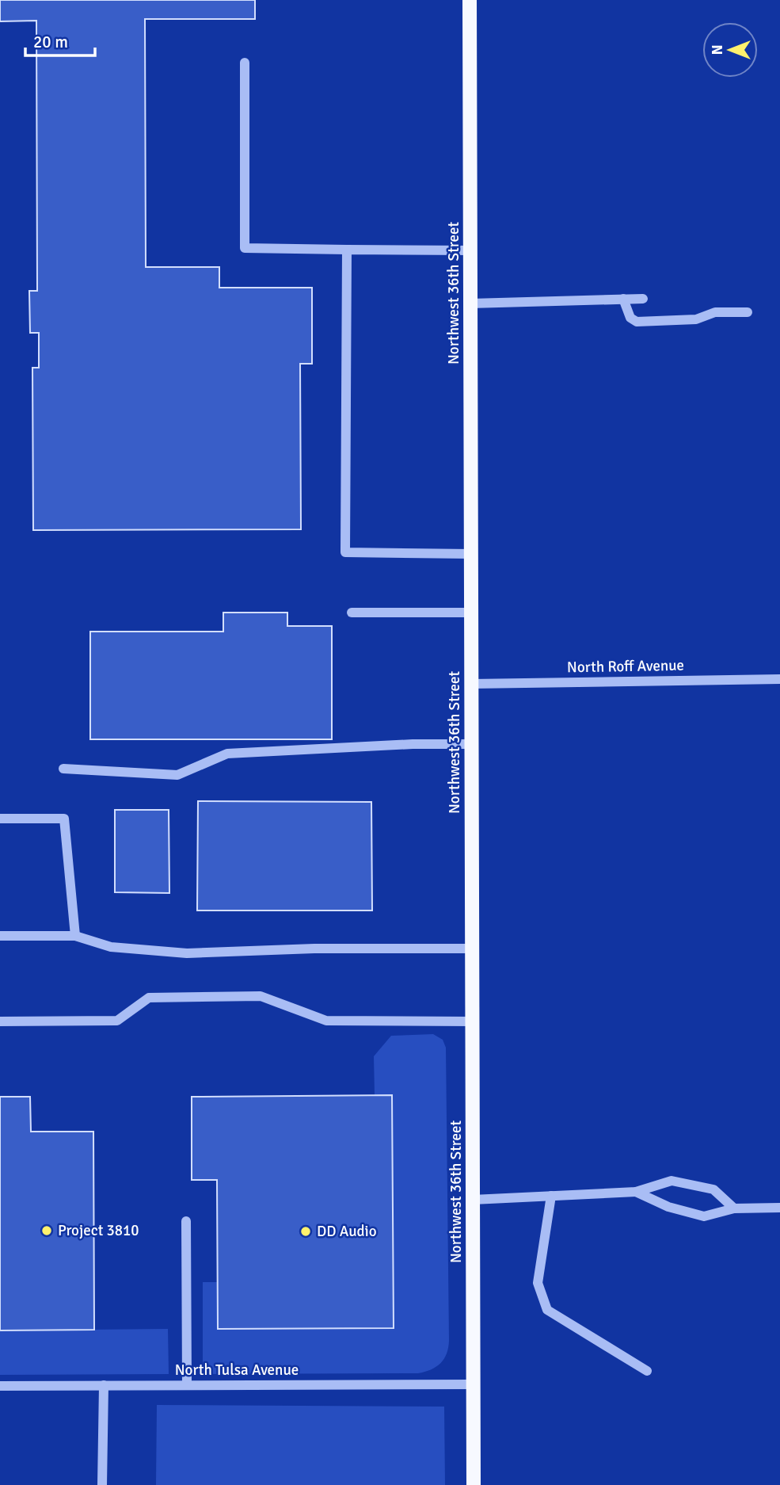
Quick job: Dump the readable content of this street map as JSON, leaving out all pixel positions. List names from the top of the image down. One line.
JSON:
{"streets":{"main road":["Northwest 36th Street"],"street":["North Roff Avenue","North Tulsa Avenue"]},"crossings":[["Northwest 36th Street","North Roff Avenue"],["Northwest 36th Street","North Tulsa Avenue"]],"places":["Project 3810","DD Audio"],"scale_bar":"20 m","north":"left"}
